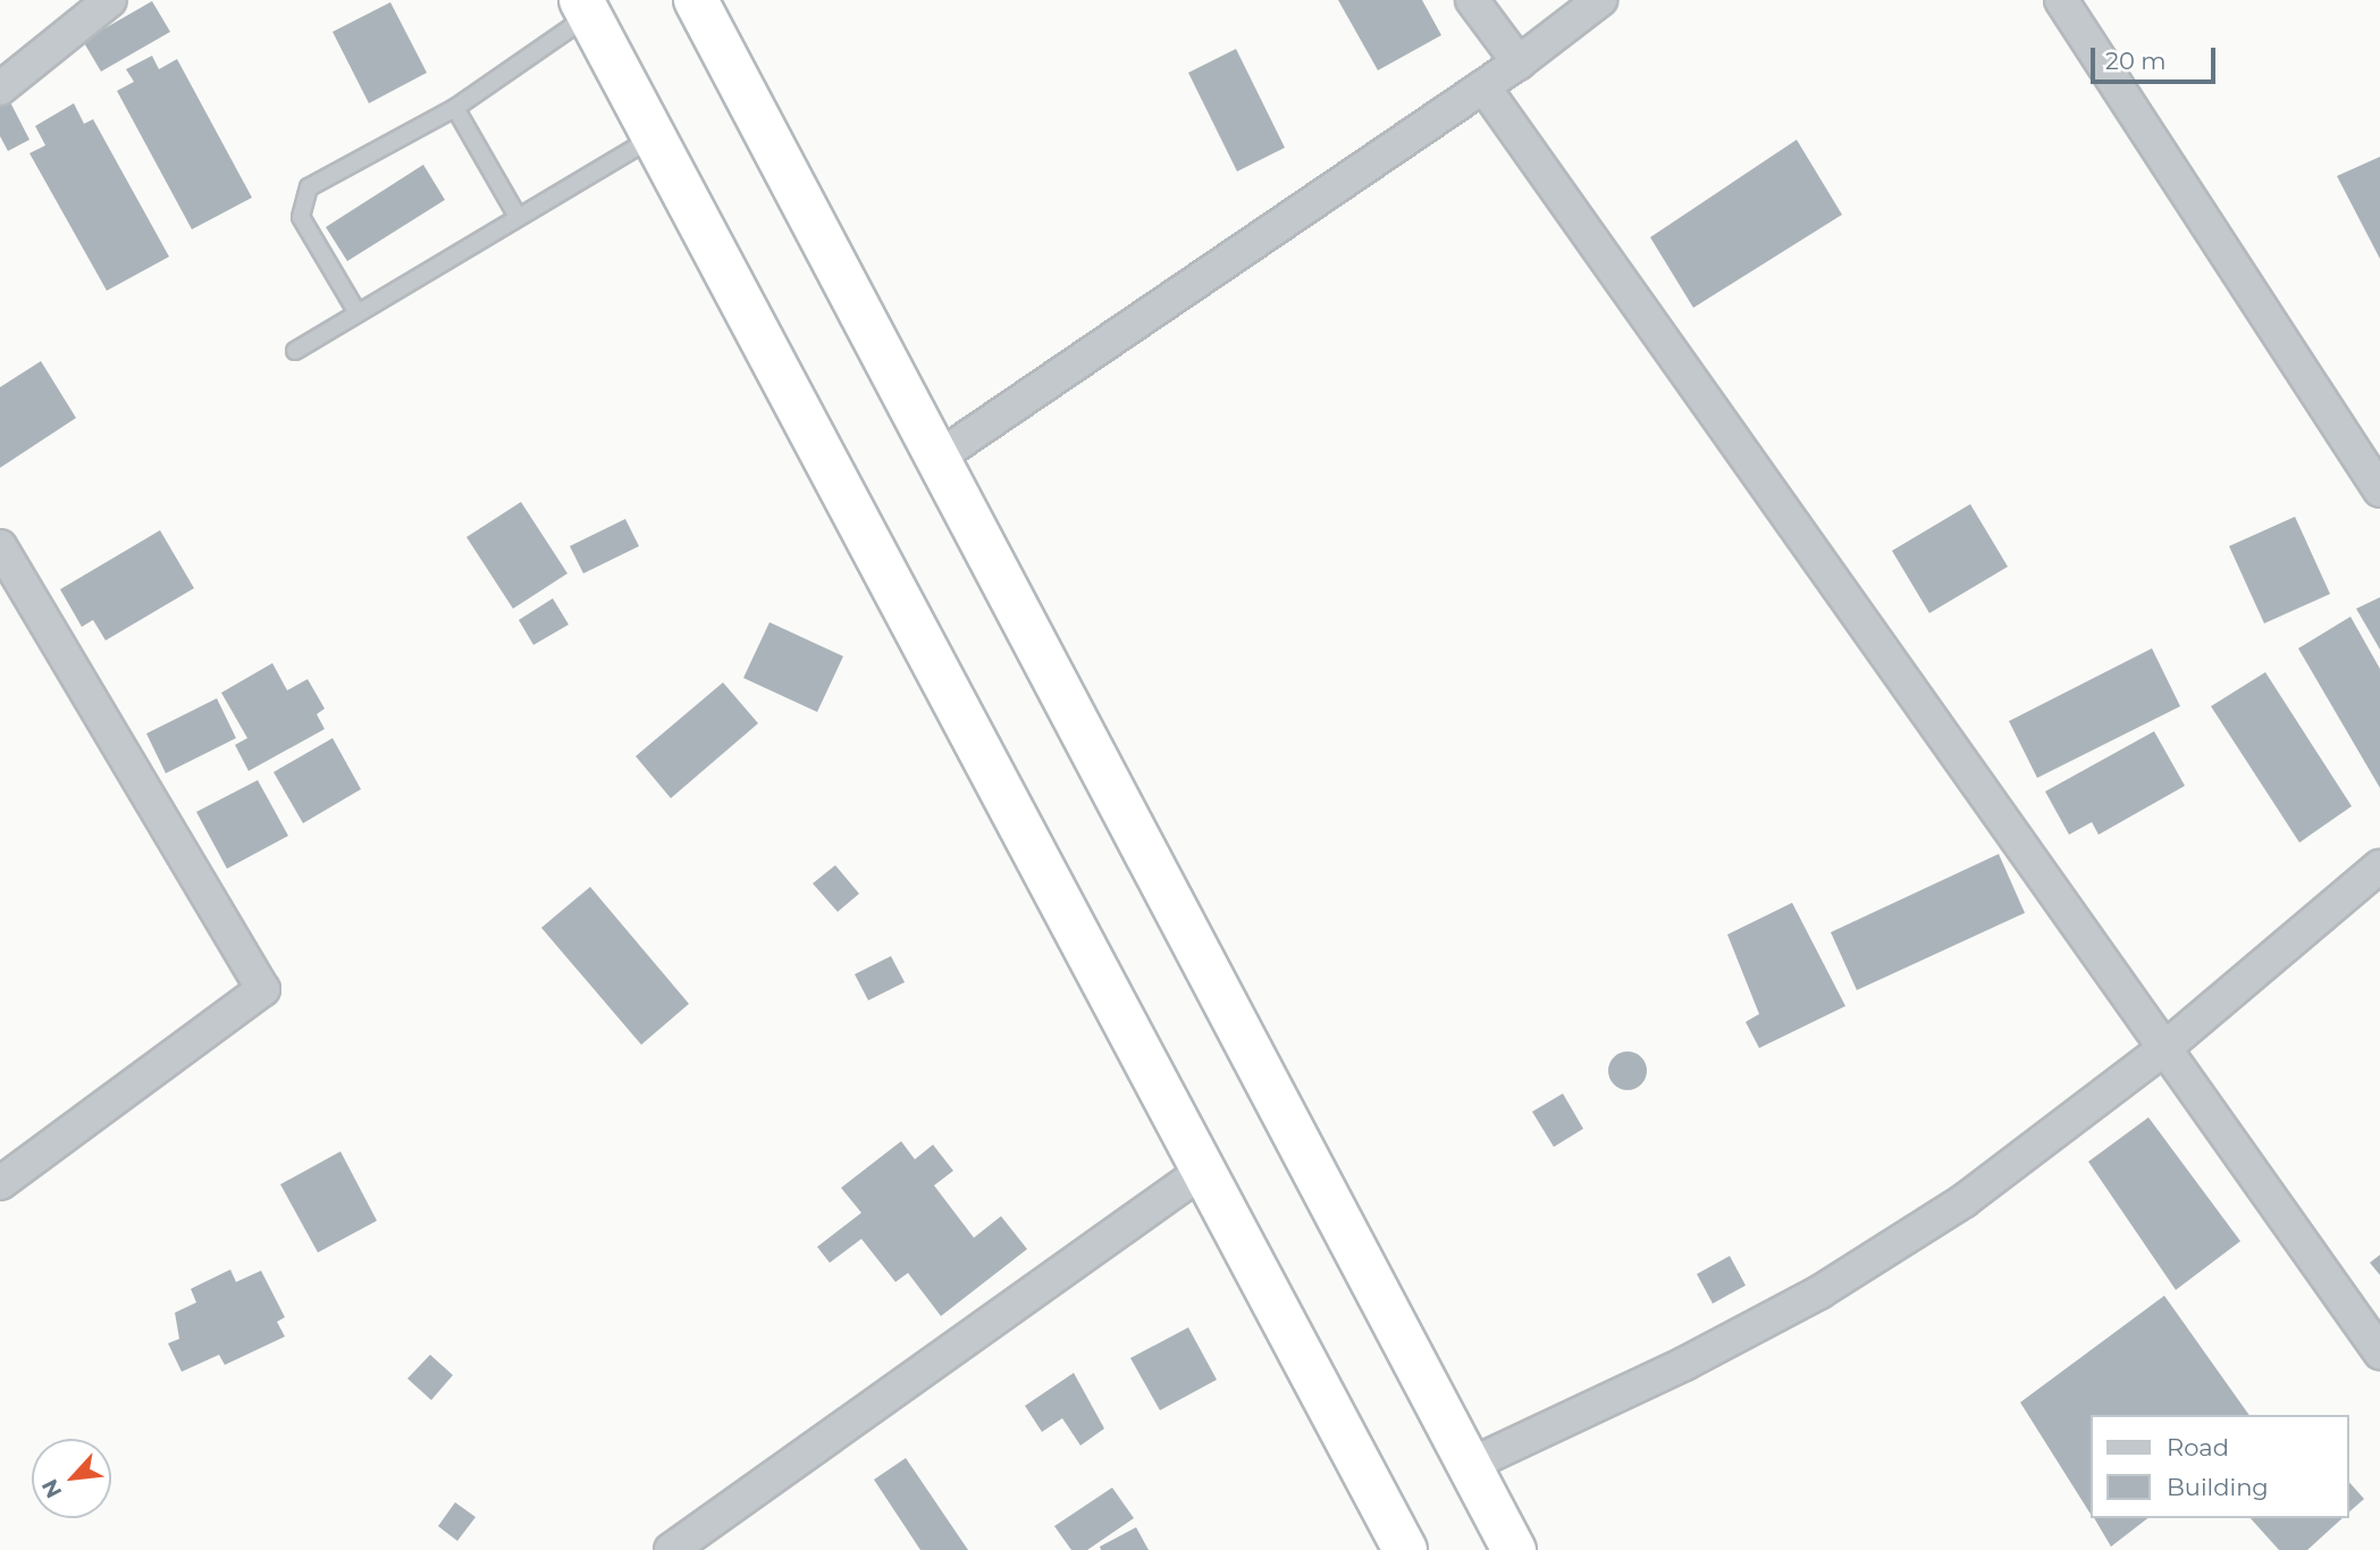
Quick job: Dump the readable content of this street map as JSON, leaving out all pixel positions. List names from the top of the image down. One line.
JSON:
{"legend":["Road","Building"],"scale_bar":"20 m","north":"bottom left"}
